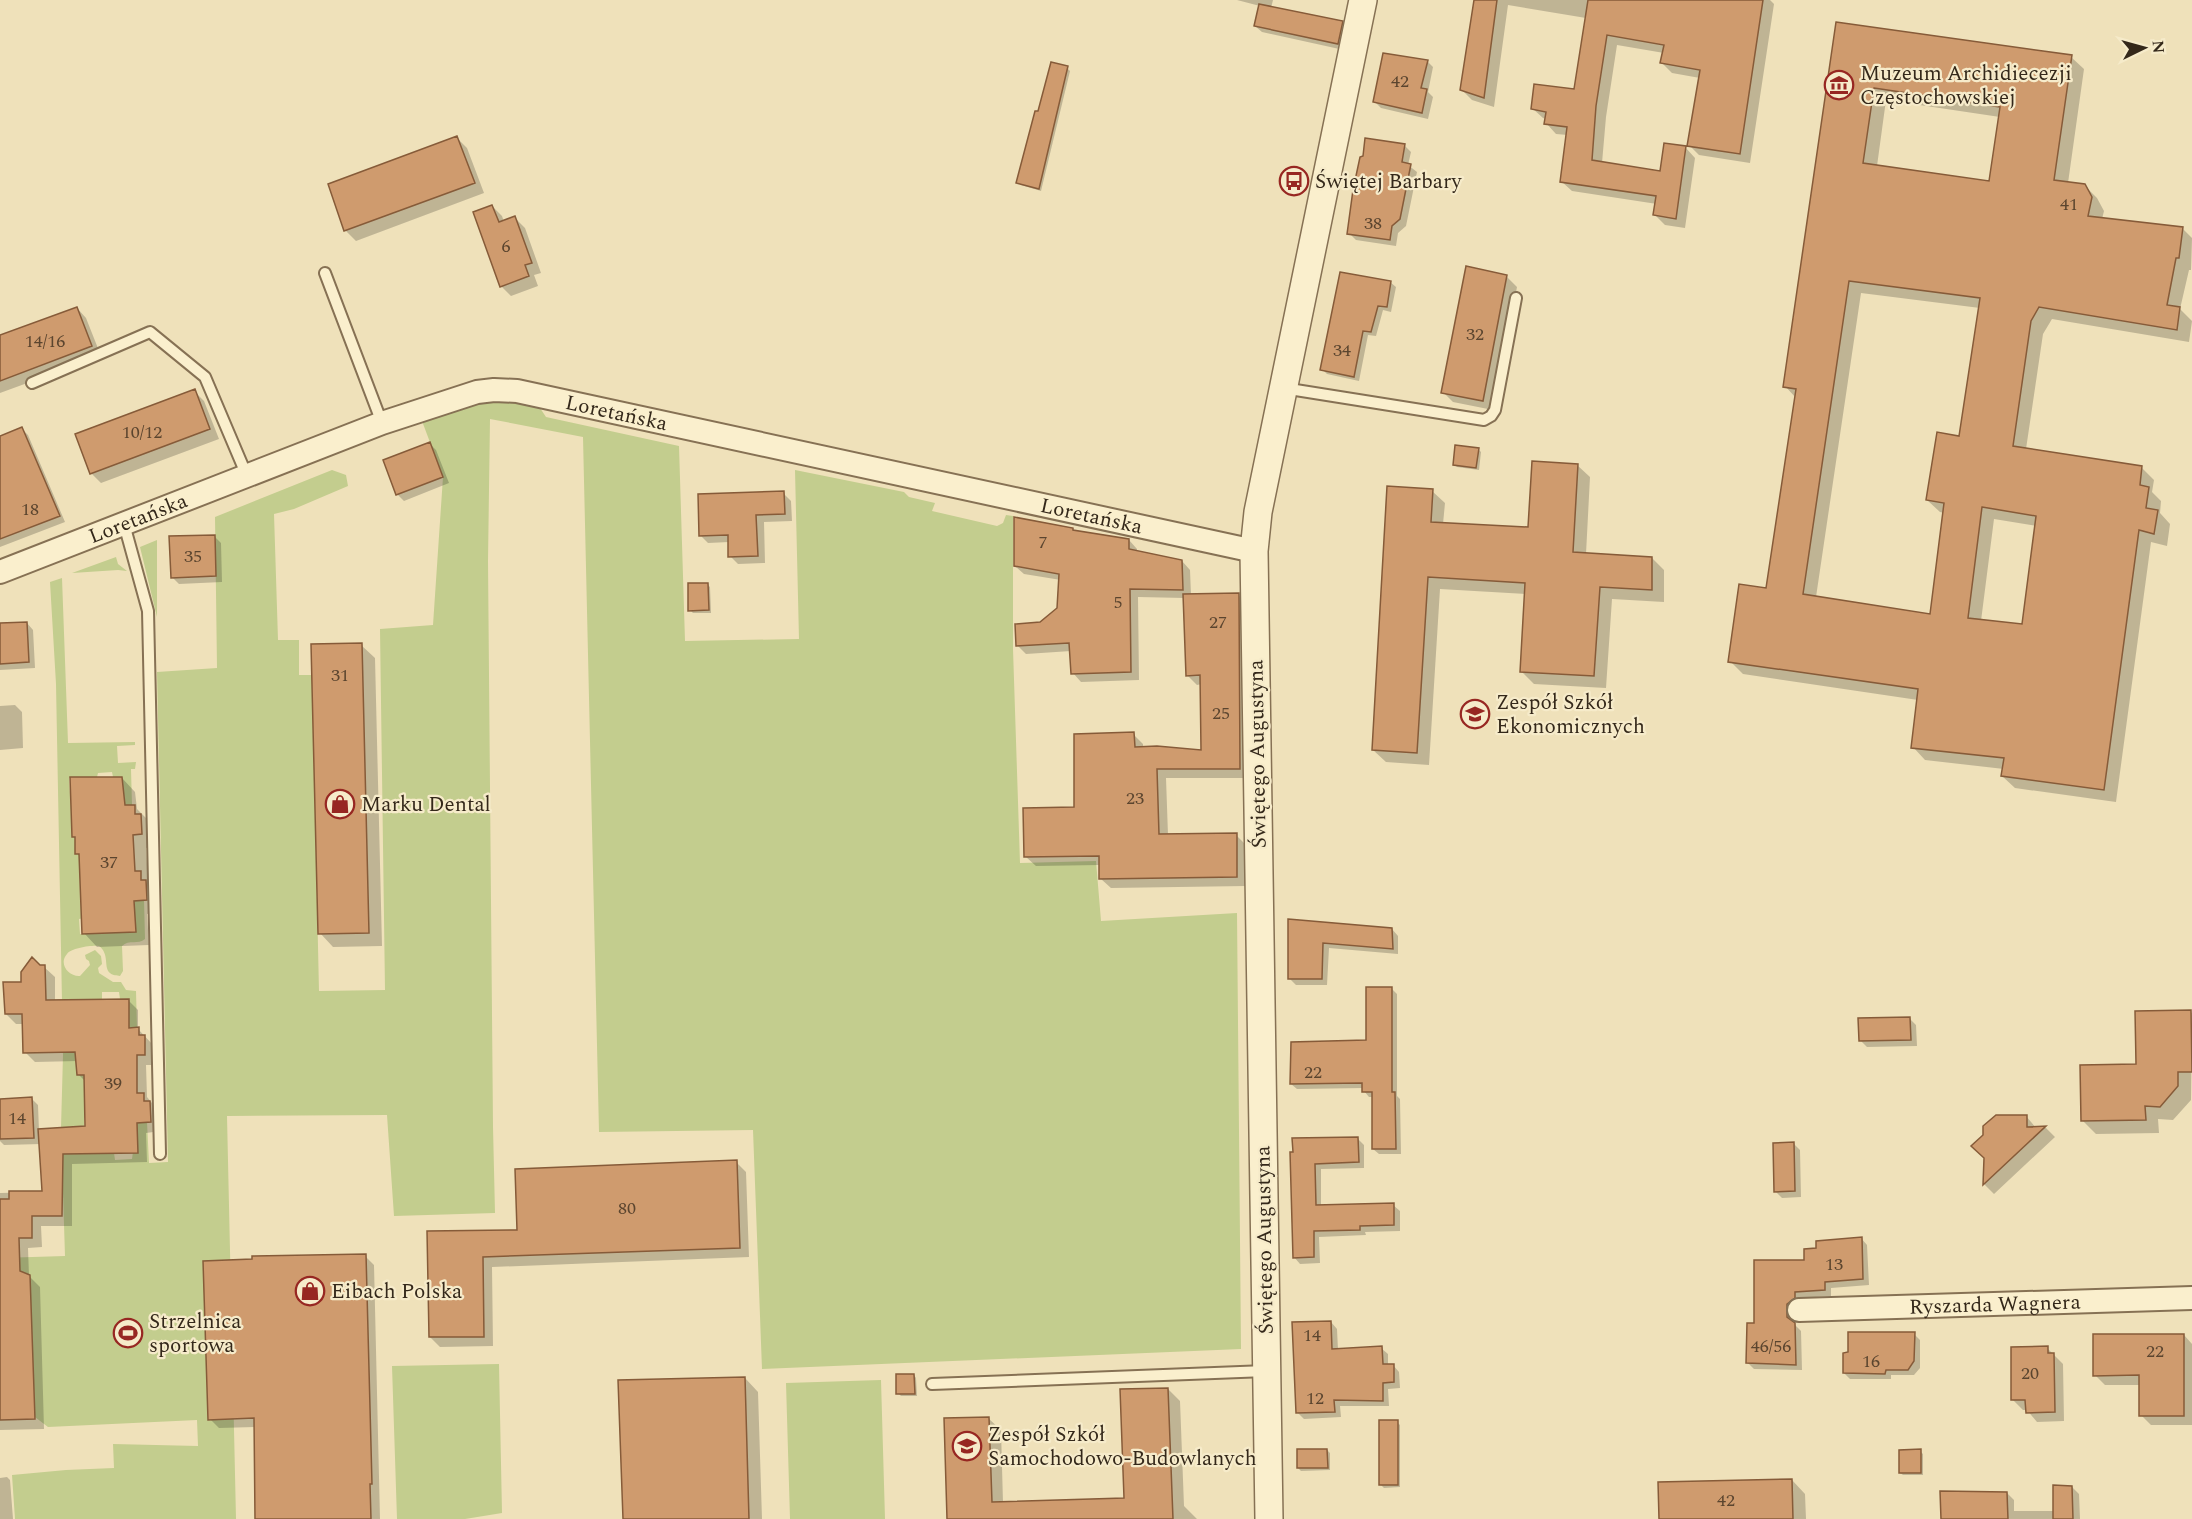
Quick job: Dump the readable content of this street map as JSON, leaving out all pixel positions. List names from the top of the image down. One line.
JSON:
{"streets":{"street":["Loretańska","Świętego Augustyna","Ryszarda Wagnera"]},"crossings":[["Loretańska","Świętego Augustyna"]],"places":{"museum":["Muzeum Archidiecezji Częstochowskiej"],"bus stop":["Świętej Barbary"],"school or university":["Zespół Szkół Ekonomicznych","Zespół Szkół Samochodowo-Budowlanych"],"shop":["Marku Dental","Eibach Polska"],"sports":["Strzelnica sportowa"]},"house_numbers":["42","41","38","6","32","14/16","34","10/12","18","7","35","5","27","31","25","23","37","22","39","14","80","13","14","46/56","22","16","20","12","42"],"north":"right"}
